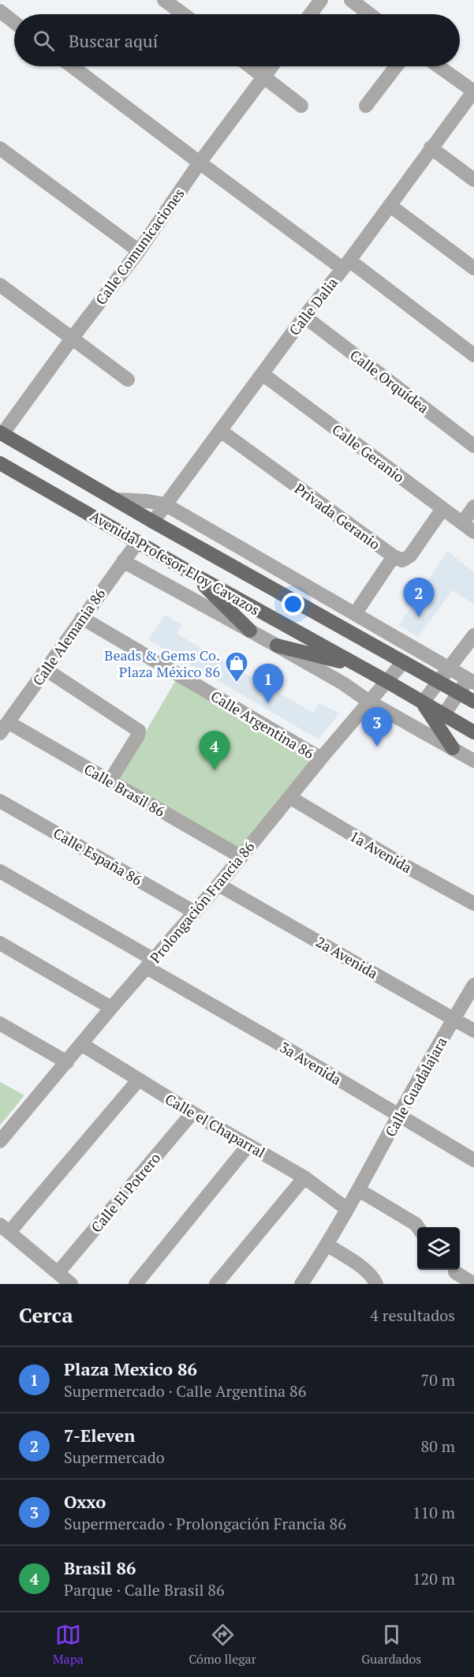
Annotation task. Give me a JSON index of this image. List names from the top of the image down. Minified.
{"streets":{"main road":["Avenida Profesor Eloy Cavazos"],"street":["Calle Comunicaciones","Calle Dalia","Calle Orquídea","Calle Geranio","Privada Geranio","Calle Alemania 86","Calle Argentina 86","Calle Brasil 86","1a Avenida","Calle España 86","Prolongación Francia 86","2a Avenida","3a Avenida","Calle Guadalajara","Calle el Chaparral","Calle El Potrero"]},"crossings":[["Calle Comunicaciones","Avenida Profesor Eloy Cavazos"],["Calle Dalia","Calle Orquídea"],["Calle Dalia","Calle Geranio"],["Calle Dalia","Privada Geranio"],["Calle Dalia","Avenida Profesor Eloy Cavazos"],["Calle Geranio","Privada Geranio"],["Avenida Profesor Eloy Cavazos","Calle Alemania 86"],["Avenida Profesor Eloy Cavazos","Prolongación Francia 86"],["Calle Alemania 86","Calle Argentina 86"],["Calle Alemania 86","Calle Brasil 86"],["Calle Argentina 86","Prolongación Francia 86"],["Calle Brasil 86","Prolongación Francia 86"],["1a Avenida","Prolongación Francia 86"],["Calle España 86","Prolongación Francia 86"],["Prolongación Francia 86","2a Avenida"],["Prolongación Francia 86","3a Avenida"],["Prolongación Francia 86","Calle el Chaparral"],["2a Avenida","Calle Guadalajara"],["3a Avenida","Calle Guadalajara"],["Calle Guadalajara","Calle el Chaparral"],["Calle el Chaparral","Calle El Potrero"]],"places":{"shop":["Beads & Gems Co. Plaza México 86"]},"page":{"search":"Buscar aquí","pins":["2","1","3","4"],"heading":["Cerca","4 resultados"],"list":[{"mark":"1","name":"Plaza Mexico 86","note":"Supermercado · Calle Argentina 86","value":"70 m"},{"mark":"2","name":"7-Eleven","note":"Supermercado","value":"80 m"},{"mark":"3","name":"Oxxo","note":"Supermercado · Prolongación Francia 86","value":"110 m"},{"mark":"4","name":"Brasil 86","note":"Parque · Calle Brasil 86","value":"120 m"}],"nav":["Mapa","Cómo llegar","Guardados"]}}
